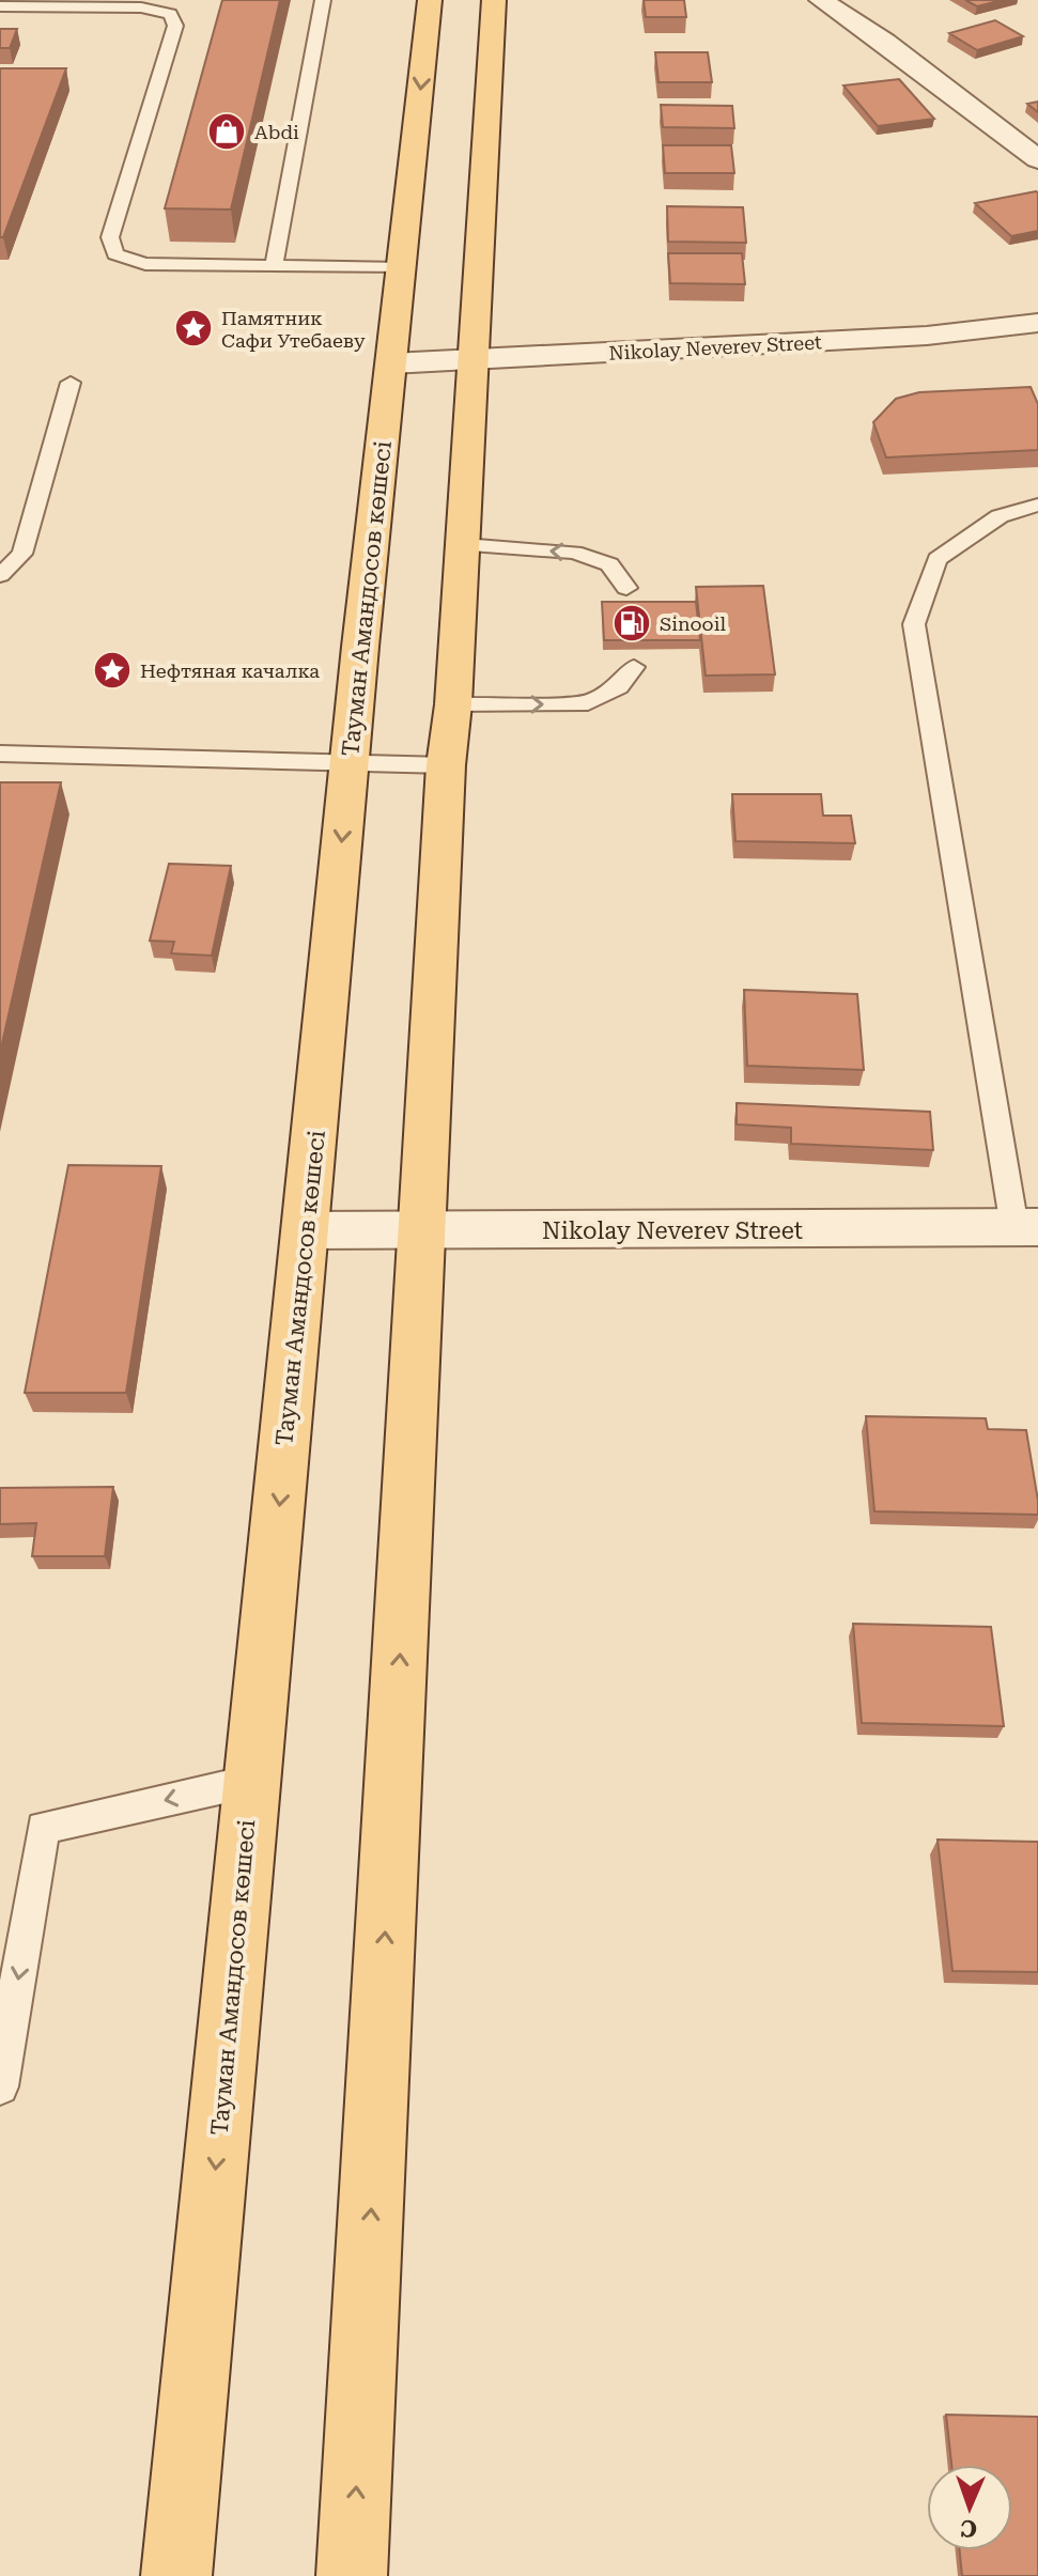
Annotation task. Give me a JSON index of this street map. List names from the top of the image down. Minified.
{"streets":{"main road":["Тауман Амандосов көшесі"],"street":["Nikolay Neverev Street"]},"crossings":[["Nikolay Neverev Street","Тауман Амандосов көшесі"]],"places":{"shop":["Abdi"],"place":["Памятник Сафи Утебаеву","Нефтяная качалка"],"fuel station":["Sinooil"]},"north":"bottom"}
